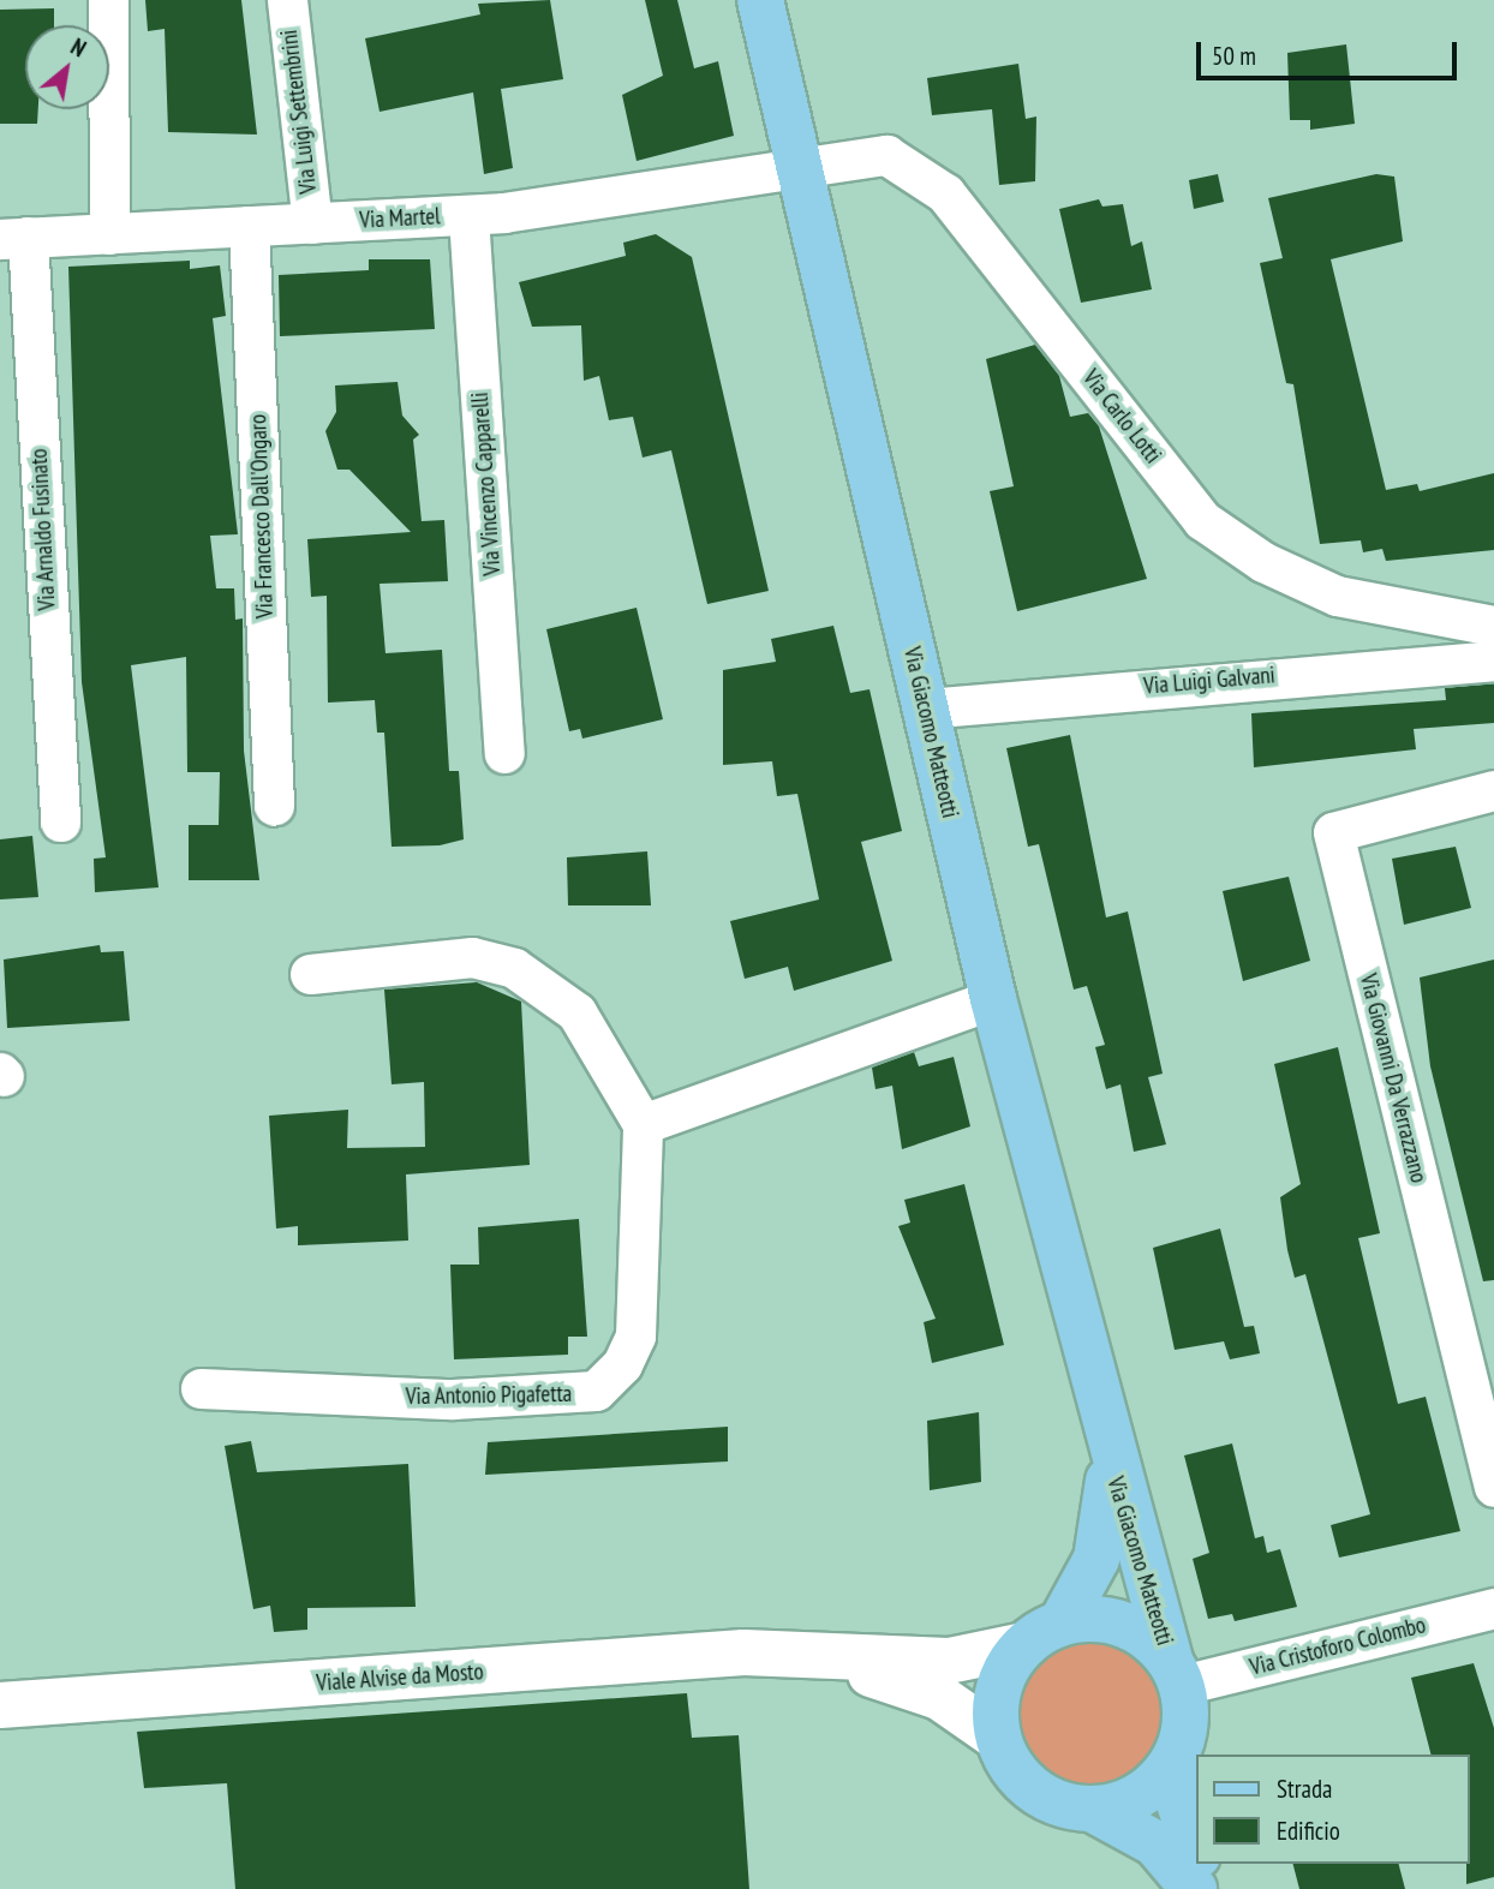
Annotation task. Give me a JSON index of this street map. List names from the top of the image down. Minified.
{"streets":{"main road":["Via Giacomo Matteotti","Viale Alvise da Mosto"],"street":["Via Luigi Settembrini","Via Martel","Via Carlo Lotti","Via Vincenzo Capparelli","Via Francesco Dall'Ongaro","Via Arnaldo Fusinato","Via Luigi Galvani","Via Giovanni Da Verrazzano","Via Antonio Pigafetta","Via Cristoforo Colombo"]},"crossings":[["Via Luigi Settembrini","Via Martel"],["Via Martel","Via Carlo Lotti"],["Via Martel","Via Vincenzo Capparelli"],["Via Martel","Via Francesco Dall'Ongaro"],["Via Martel","Via Arnaldo Fusinato"],["Via Martel","Via Giacomo Matteotti"],["Via Carlo Lotti","Via Giacomo Matteotti"],["Via Luigi Galvani","Via Giacomo Matteotti"],["Via Giacomo Matteotti","Via Cristoforo Colombo"],["Via Giacomo Matteotti","Viale Alvise da Mosto"],["Via Cristoforo Colombo","Viale Alvise da Mosto"]],"legend":["Strada","Edificio"],"scale_bar":"50 m","north":"top right"}
